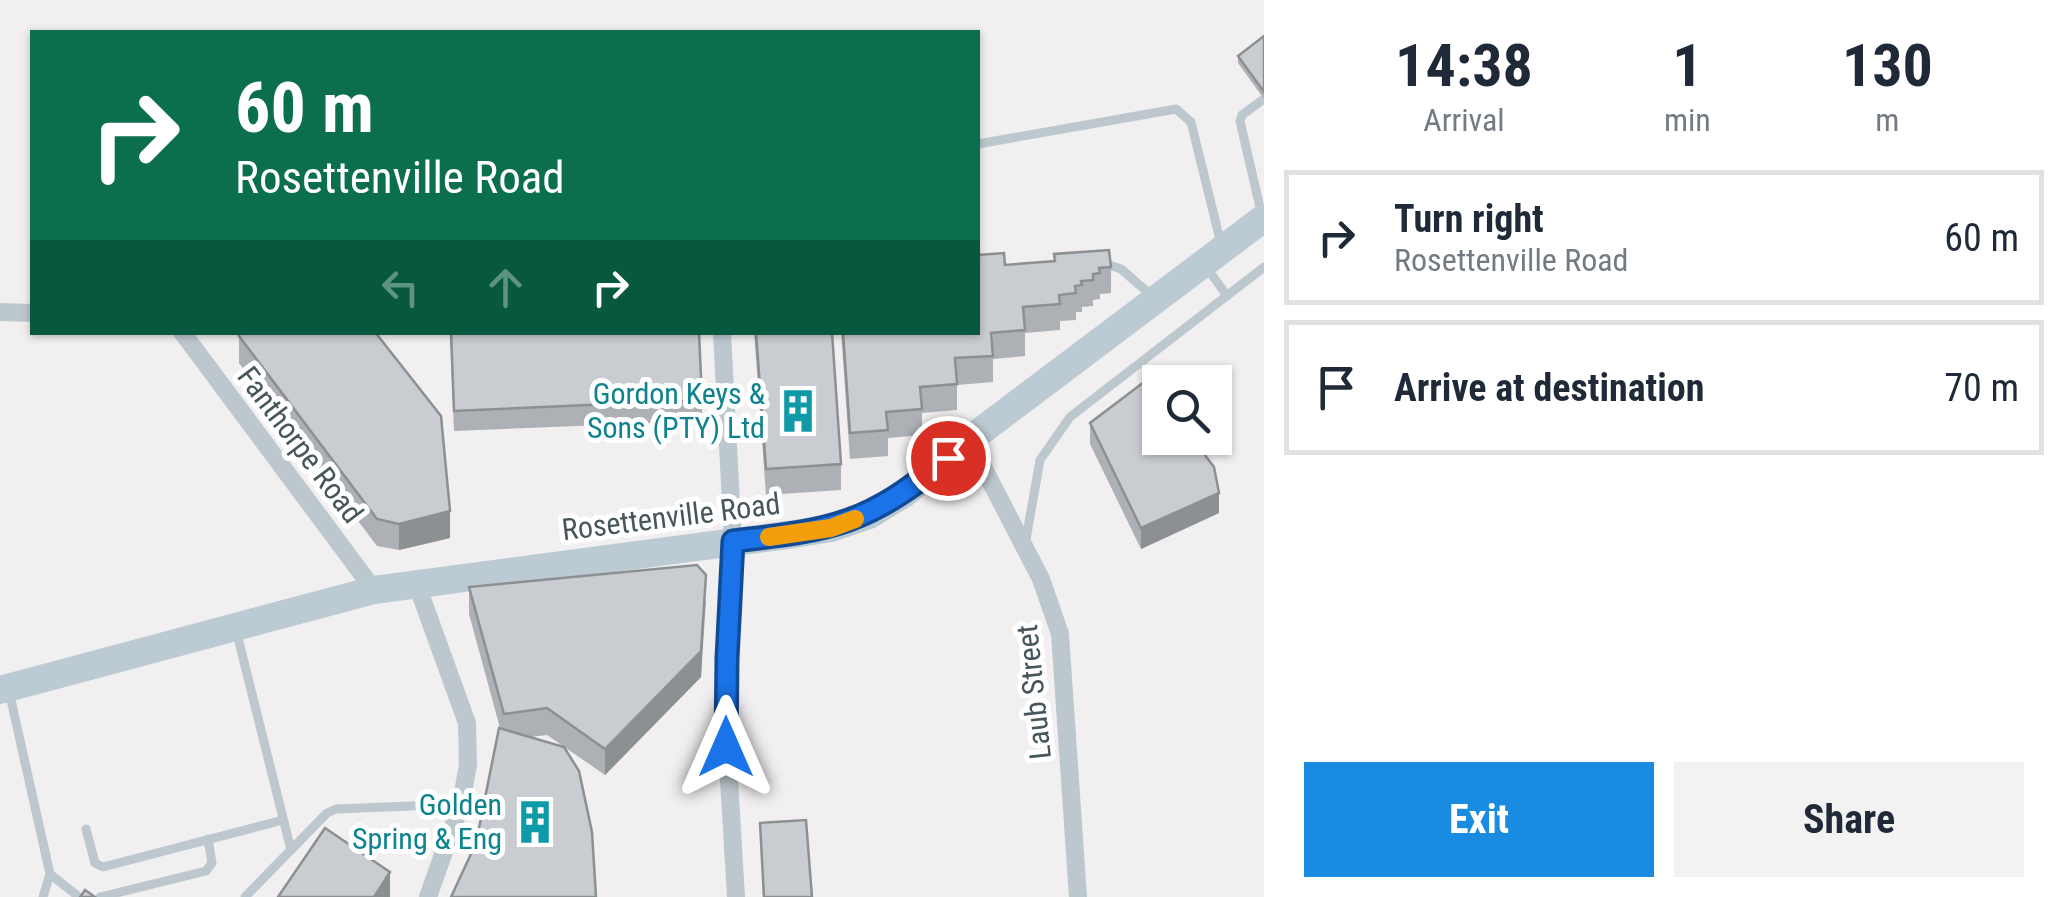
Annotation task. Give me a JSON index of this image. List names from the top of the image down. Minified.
{"streets":{"main road":["Rosettenville Road"],"street":["Fanthorpe Road","Laub Street"]},"crossings":[["Fanthorpe Road","Rosettenville Road"],["Rosettenville Road","Laub Street"]],"places":{"building":["Gordon Keys & Sons (PTY) Ltd","Golden Spring & Eng"]},"page":{"eta":["14:38","Arrival","1","min","130","m"],"turn":["60 m","Rosettenville Road"],"list":[{"name":"Turn right","note":"Rosettenville Road","value":"60 m"},{"name":"Arrive at destination","value":"70 m"}],"buttons":["Exit","Share"]}}
